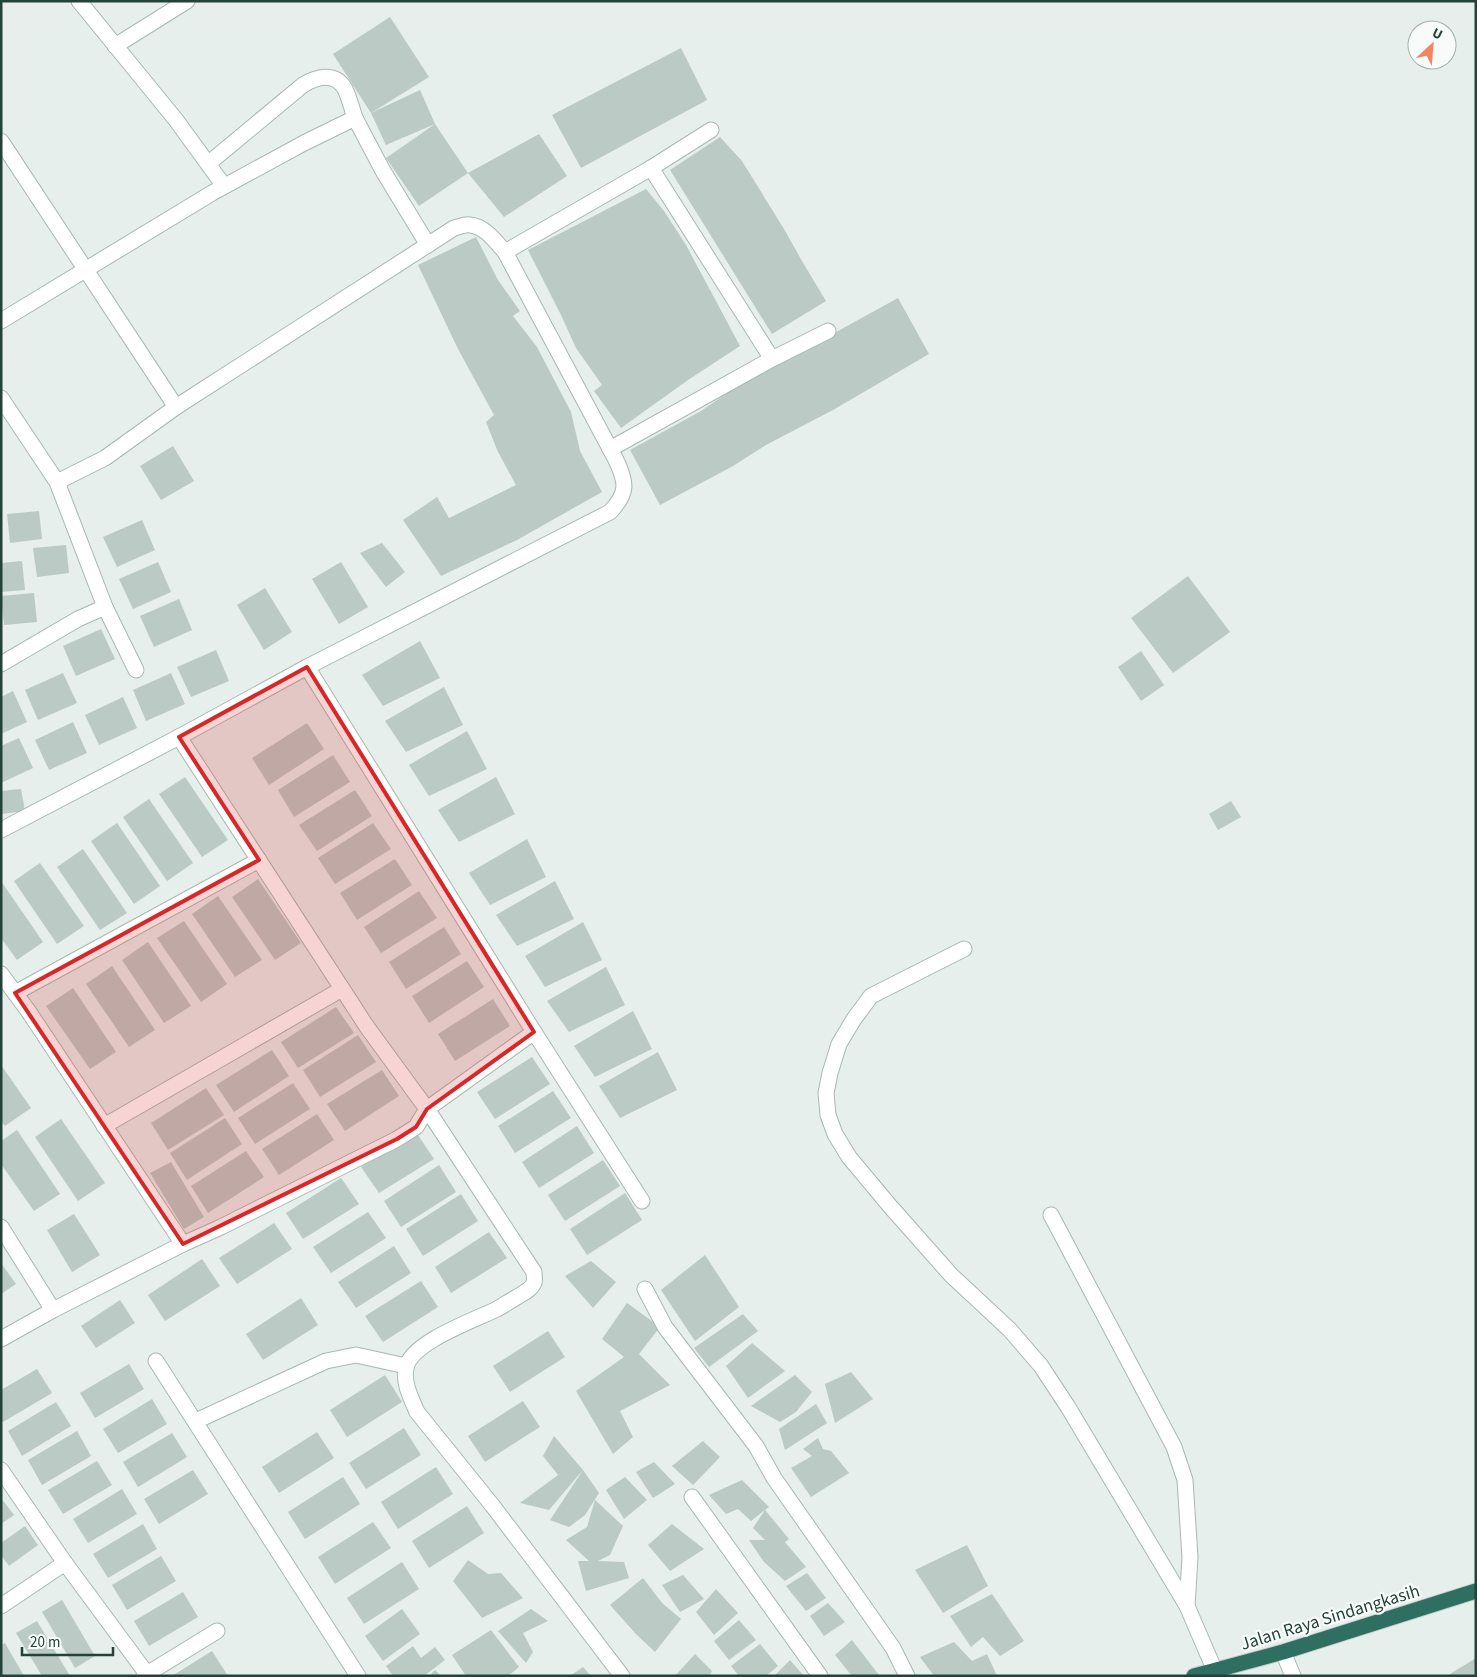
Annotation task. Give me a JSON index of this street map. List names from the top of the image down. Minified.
{"streets":{"highway":["Jalan Raya Sindangkasih"]},"scale_bar":"20 m","north":"top right"}
